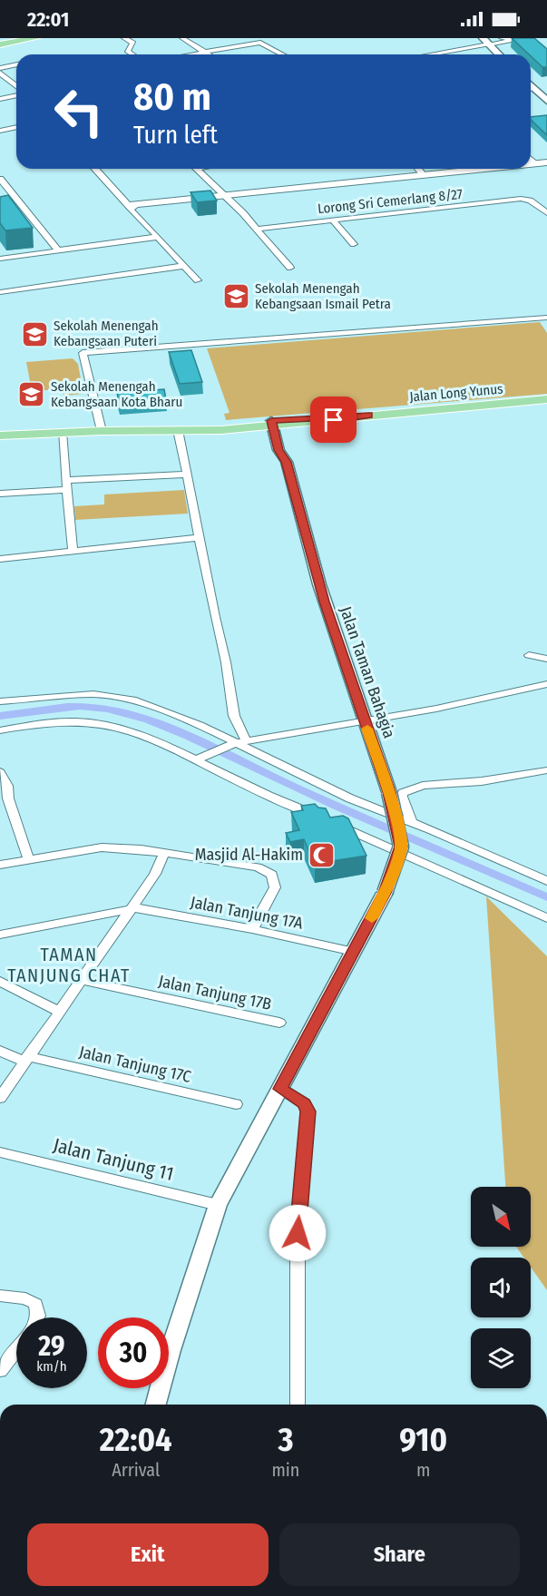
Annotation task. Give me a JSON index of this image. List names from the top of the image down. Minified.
{"streets":{"main road":["Jalan Long Yunus","Jalan Taman Bahagia"],"street":["Lorong Sri Cemerlang 8/27","Jalan Tanjung 17A","Jalan Tanjung 17B","Jalan Tanjung 17C","Jalan Tanjung 11"]},"crossings":[["Jalan Long Yunus","Jalan Taman Bahagia"],["Jalan Taman Bahagia","Jalan Tanjung 17A"],["Jalan Taman Bahagia","Jalan Tanjung 11"]],"districts":["TAMAN TANJUNG CHAT"],"places":{"school or university":["Sekolah Menengah Kebangsaan Ismail Petra","Sekolah Menengah Kebangsaan Puteri","Sekolah Menengah Kebangsaan Kota Bharu"],"mosque":["Masjid Al-Hakim"]},"north":"bottom right","page":{"status":"22:01","turn":["80 m","Turn left"],"speed":"29 km/h","limit":"30","eta":["22:04","Arrival","3","min","910","m"],"buttons":["Exit","Share"]}}
